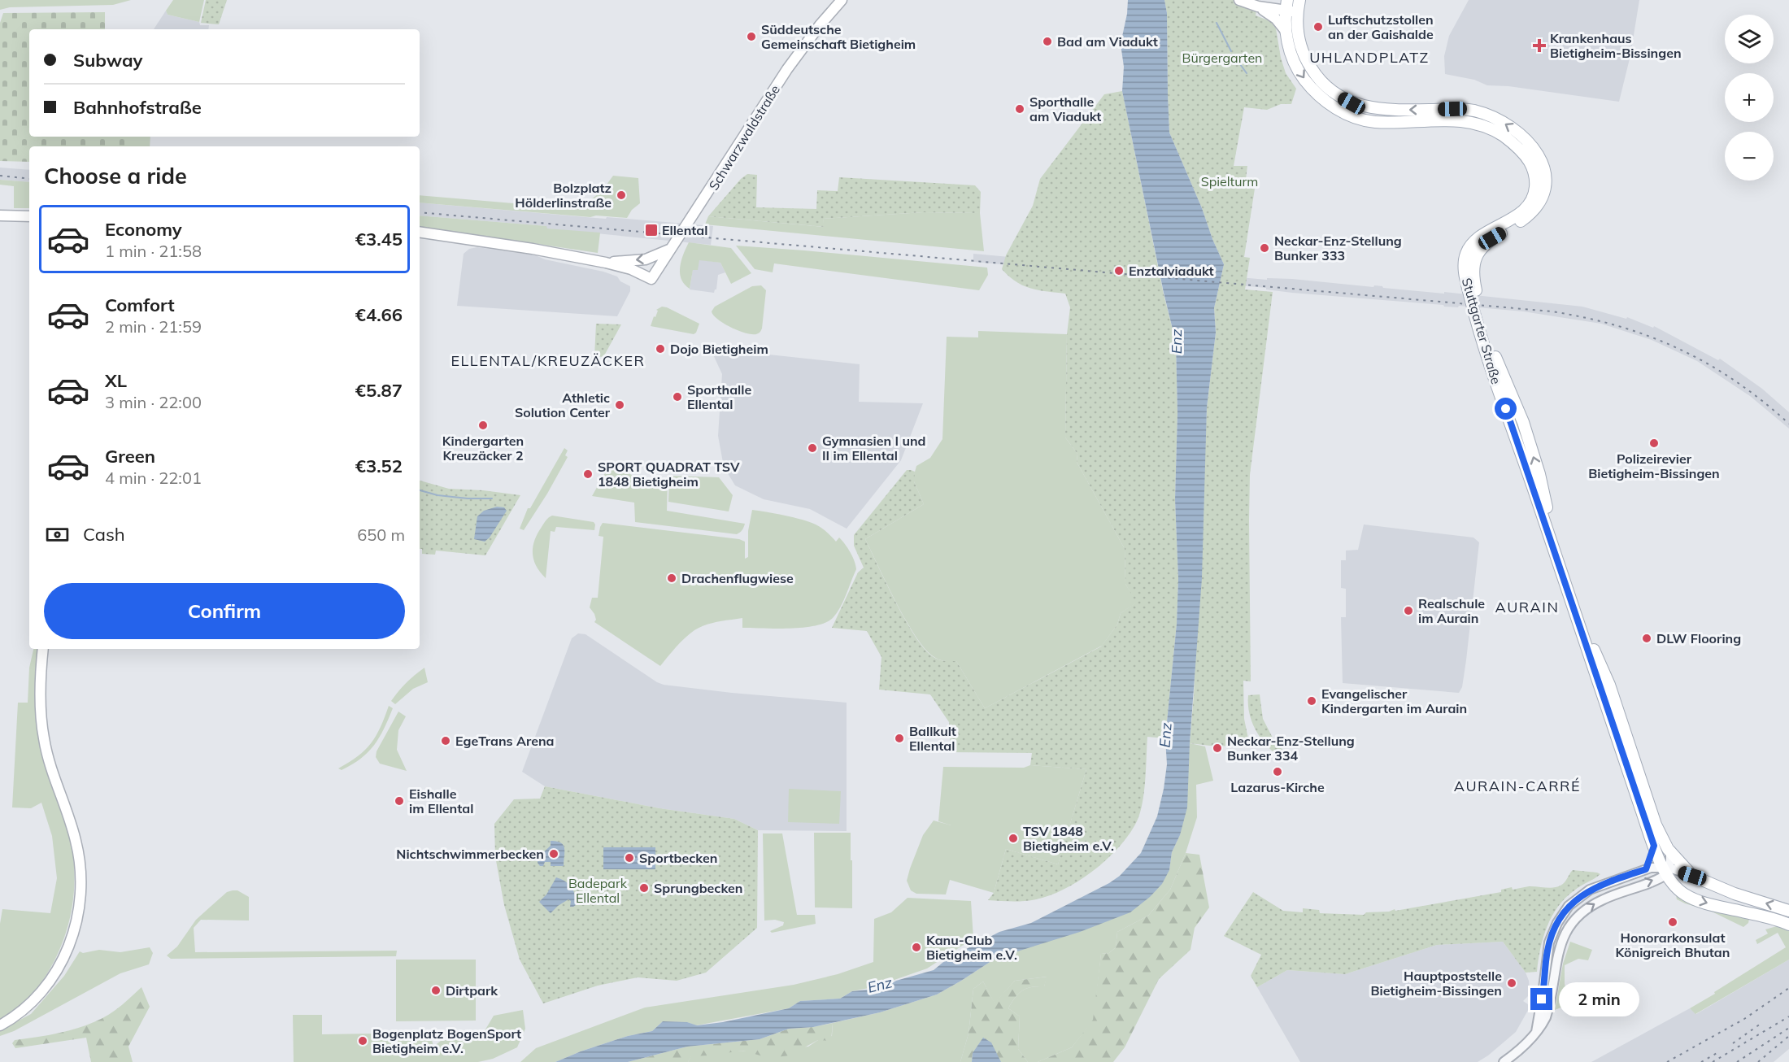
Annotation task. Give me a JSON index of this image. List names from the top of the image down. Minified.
{"streets":{"main road":["Schwarzwaldstraße","Stuttgarter Straße"]},"districts":["UHLANDPLATZ","ELLENTAL/KREUZÄCKER","AURAIN","AURAIN-CARRÉ"],"water":["Enz"],"parks":["Bürgergarten","Spielturm","Badepark Ellental"],"places":{"other":["Luftschutzstollen an der Gaishalde","Süddeutsche Gemeinschaft Bietigheim","Bad am Viadukt","Sporthalle am Viadukt","Bolzplatz Hölderlinstraße","Neckar-Enz-Stellung Bunker 333","Enztalviadukt","Dojo Bietigheim","Sporthalle Ellental","Athletic Solution Center","Kindergarten Kreuzäcker 2","Polizeirevier Bietigheim-Bissingen","Gymnasien I und II im Ellental","SPORT QUADRAT TSV 1848 Bietigheim","Drachenflugwiese","Realschule im Aurain","DLW Flooring","Evangelischer Kindergarten im Aurain","Ballkult Ellental","EgeTrans Arena","Neckar-Enz-Stellung Bunker 334","Lazarus-Kirche","Eishalle im Ellental","TSV 1848 Bietigheim e.V.","Nichtschwimmerbecken","Sportbecken","Sprungbecken","Honorarkonsulat Königreich Bhutan","Kanu-Club Bietigheim e.V.","Hauptpoststelle Bietigheim-Bissingen","Dirtpark","Bogenplatz BogenSport Bietigheim e.V."],"health":["Krankenhaus Bietigheim-Bissingen"],"transit":["Ellental"]},"page":{"map_buttons":["+","−"],"banner":["Subway","Bahnhofstraße"],"heading":"Choose a ride","list":[{"name":"Economy","note":"1 min · 21:58","value":"€3.45"},{"name":"Comfort","note":"2 min · 21:59","value":"€4.66"},{"name":"XL","note":"3 min · 22:00","value":"€5.87"},{"name":"Green","note":"4 min · 22:01","value":"€3.52"}],"pay":["Cash","650 m"],"buttons":"Confirm","bubble":"2 min"}}
